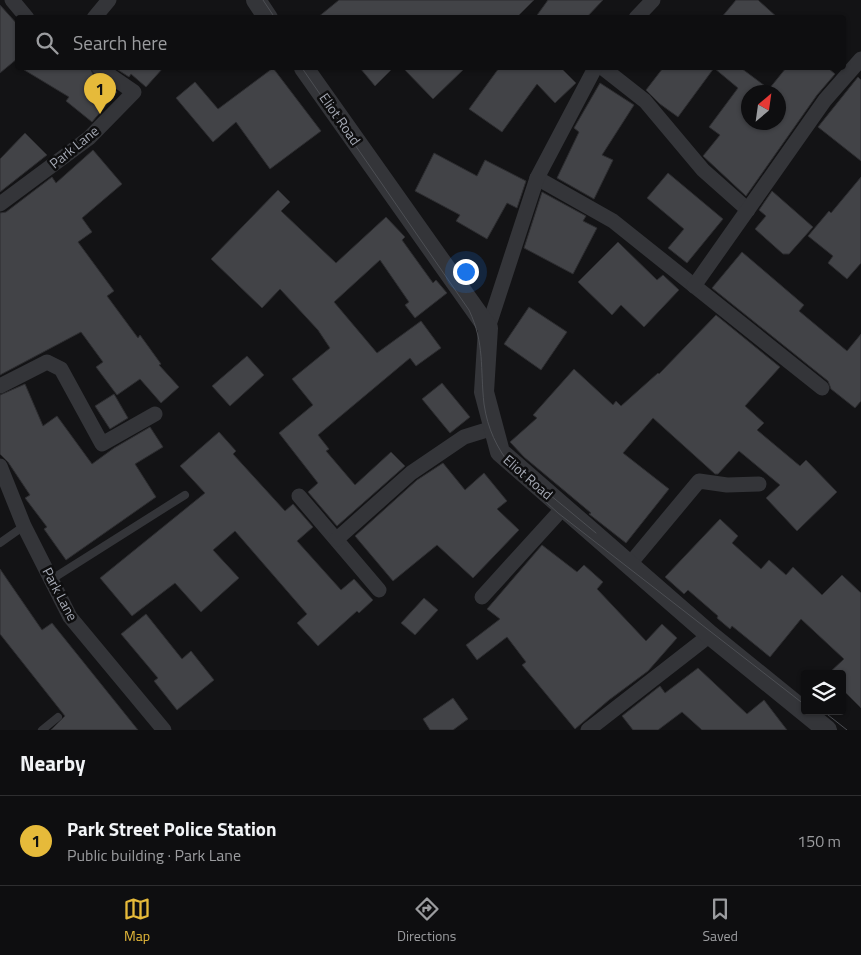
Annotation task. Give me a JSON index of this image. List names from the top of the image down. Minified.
{"streets":{"street":["Eliot Road","Park Lane"]},"north":"top right","page":{"search":"Search here","pins":"1","heading":"Nearby","list":[{"mark":"1","name":"Park Street Police Station","note":"Public building · Park Lane","value":"150 m"}],"nav":["Map","Directions","Saved"]}}
